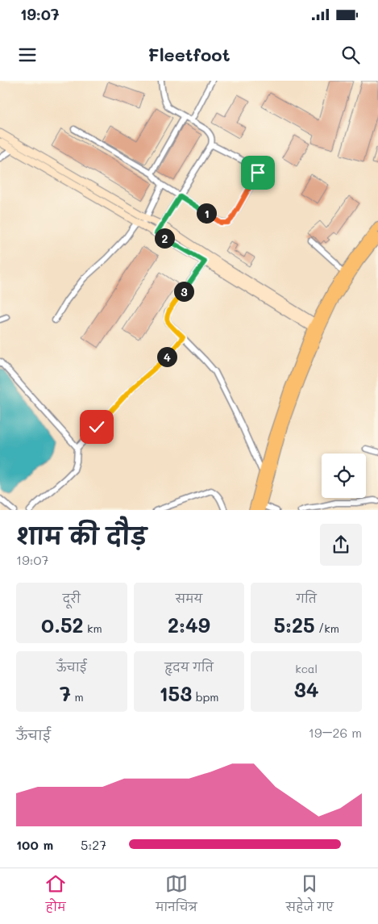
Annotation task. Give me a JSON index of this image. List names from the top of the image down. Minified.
{"page":{"status":"19:07","header":"Fleetfoot","pins":["1","2","3","4"],"heading":["शाम की दौड़","19:07"],"stats":[["दूरी","0.52 km"],["समय","2:49"],["गति","5:25 /km"],["ऊँचाई","7 m"],["हृदय गति","153 bpm"],["kcal","34"]],"chart":["ऊँचाई","19–26 m"],"list":[{"name":"100 m","note":"5:27"}],"tabs":["होम","मानचित्र","सहेजे गए"]}}
